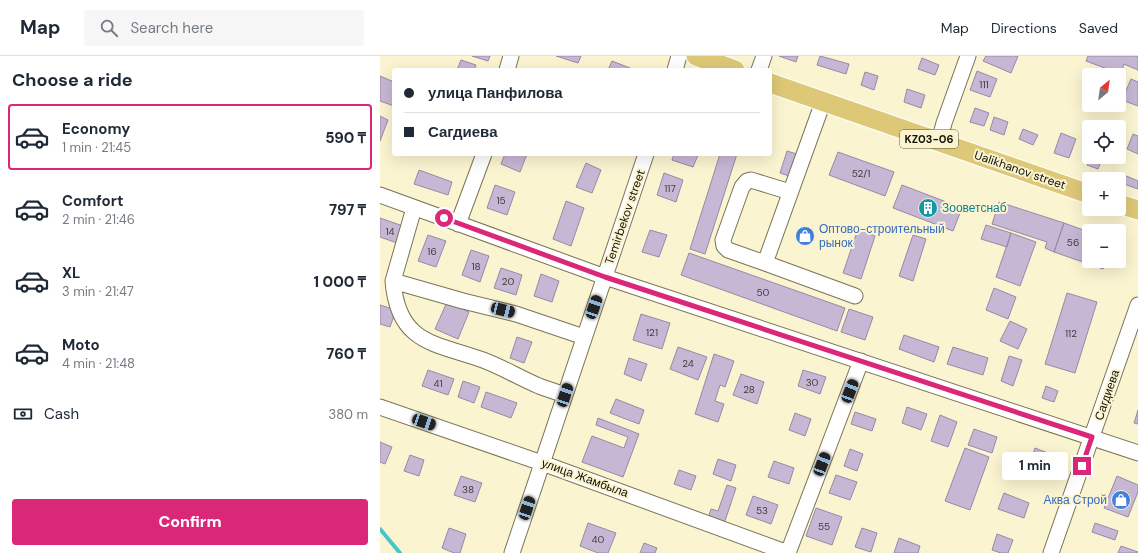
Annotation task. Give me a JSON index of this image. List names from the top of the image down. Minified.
{"streets":{"main road":["KZ03-06","Ualikhanov street"],"street":["Temirbekov street","Сагдиева","улица Жамбыла"]},"crossings":[["Temirbekov street","улица Жамбыла"]],"places":{"building":["Зооветснаб"],"shop":["Оптово-строительный рынок","Аква Строй"]},"house_numbers":["111","52/1","117","15","14","56","16","18","20","50","121","112","24","30","41","28","38","53","55","40"],"north":"top right","page":{"header":"Map","search":"Search here","nav":["Map","Directions","Saved"],"heading":"Choose a ride","map_buttons":["+","−"],"banner":["улица Панфилова","Сагдиева"],"list":[{"name":"Economy","note":"1 min · 21:45","value":"590 ₸"},{"name":"Comfort","note":"2 min · 21:46","value":"797 ₸"},{"name":"XL","note":"3 min · 21:47","value":"1 000 ₸"},{"name":"Moto","note":"4 min · 21:48","value":"760 ₸"}],"pay":["Cash","380 m"],"bubble":"1 min","buttons":"Confirm"}}
